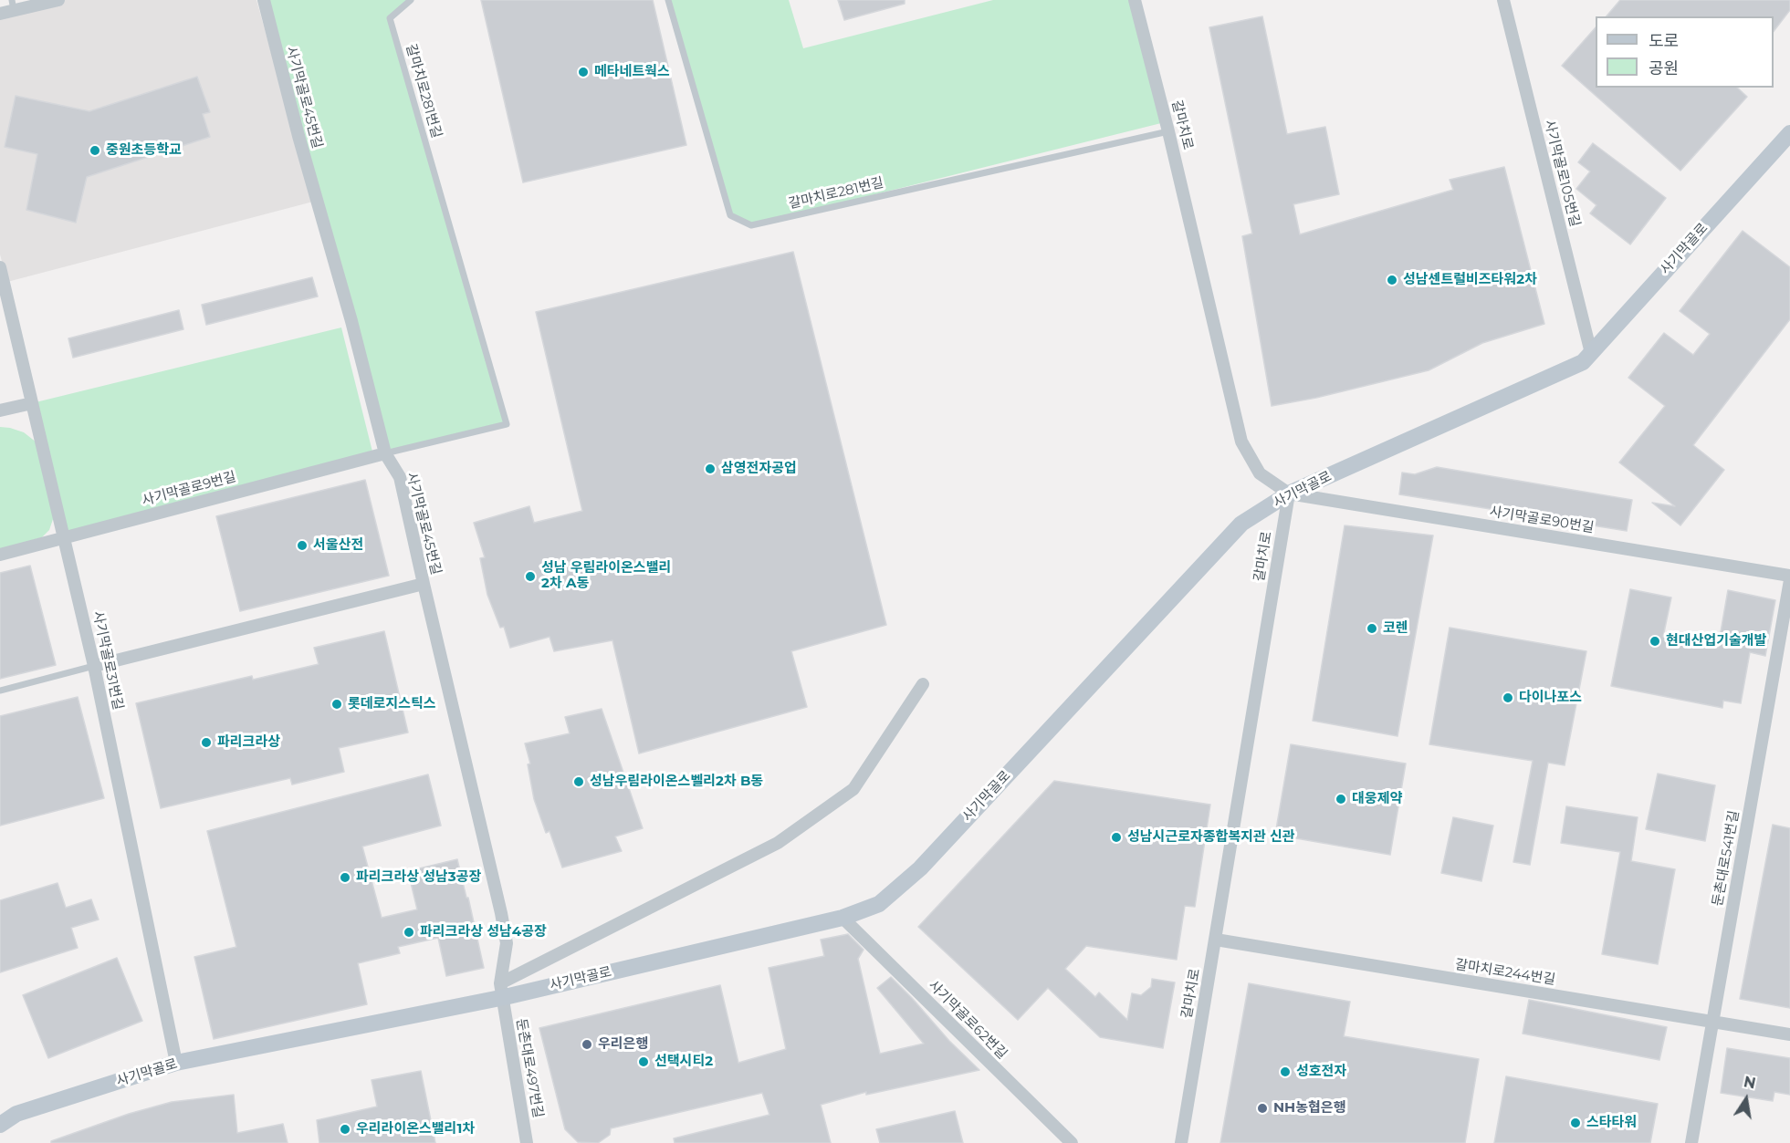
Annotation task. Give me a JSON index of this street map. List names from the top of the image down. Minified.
{"streets":{"street":["사기막골로45번길","갈마치로","사기막골로105번길","사기막골로","사기막골로9번길","사기막골로90번길","사기막골로31번길","둔촌대로541번길","갈마치로244번길","사기막골로62번길","둔촌대로497번길"],"lane":["갈마치로281번길"]},"crossings":[["갈마치로281번길","사기막골로45번길"],["갈마치로281번길","갈마치로"],["갈마치로281번길","사기막골로9번길"],["사기막골로45번길","사기막골로"],["사기막골로45번길","사기막골로9번길"],["사기막골로45번길","둔촌대로497번길"],["갈마치로","사기막골로"],["갈마치로","사기막골로90번길"],["갈마치로","갈마치로244번길"],["사기막골로105번길","사기막골로"],["사기막골로","사기막골로90번길"],["사기막골로","사기막골로31번길"],["사기막골로","사기막골로62번길"],["사기막골로","둔촌대로497번길"],["사기막골로9번길","사기막골로31번길"],["둔촌대로541번길","갈마치로244번길"]],"places":["메타네트웍스","중원초등학교","성남센트럴비즈타워2차","삼영전자공업","서울산전","성남 우림라이온스밸리 2차 A동","코렌","현대산업기술개발","다이나포스","롯데로지스틱스","파리크라상","성남우림라이온스벨리2차 B동","대웅제약","성남시근로자종합복지관 신관","파리크라상 성남3공장","파리크라상 성남4공장","우리은행","선택시티2","성호전자","NH농협은행","스타타워","우리라이온스밸리1차"],"legend":["도로","공원"],"north":"top"}
